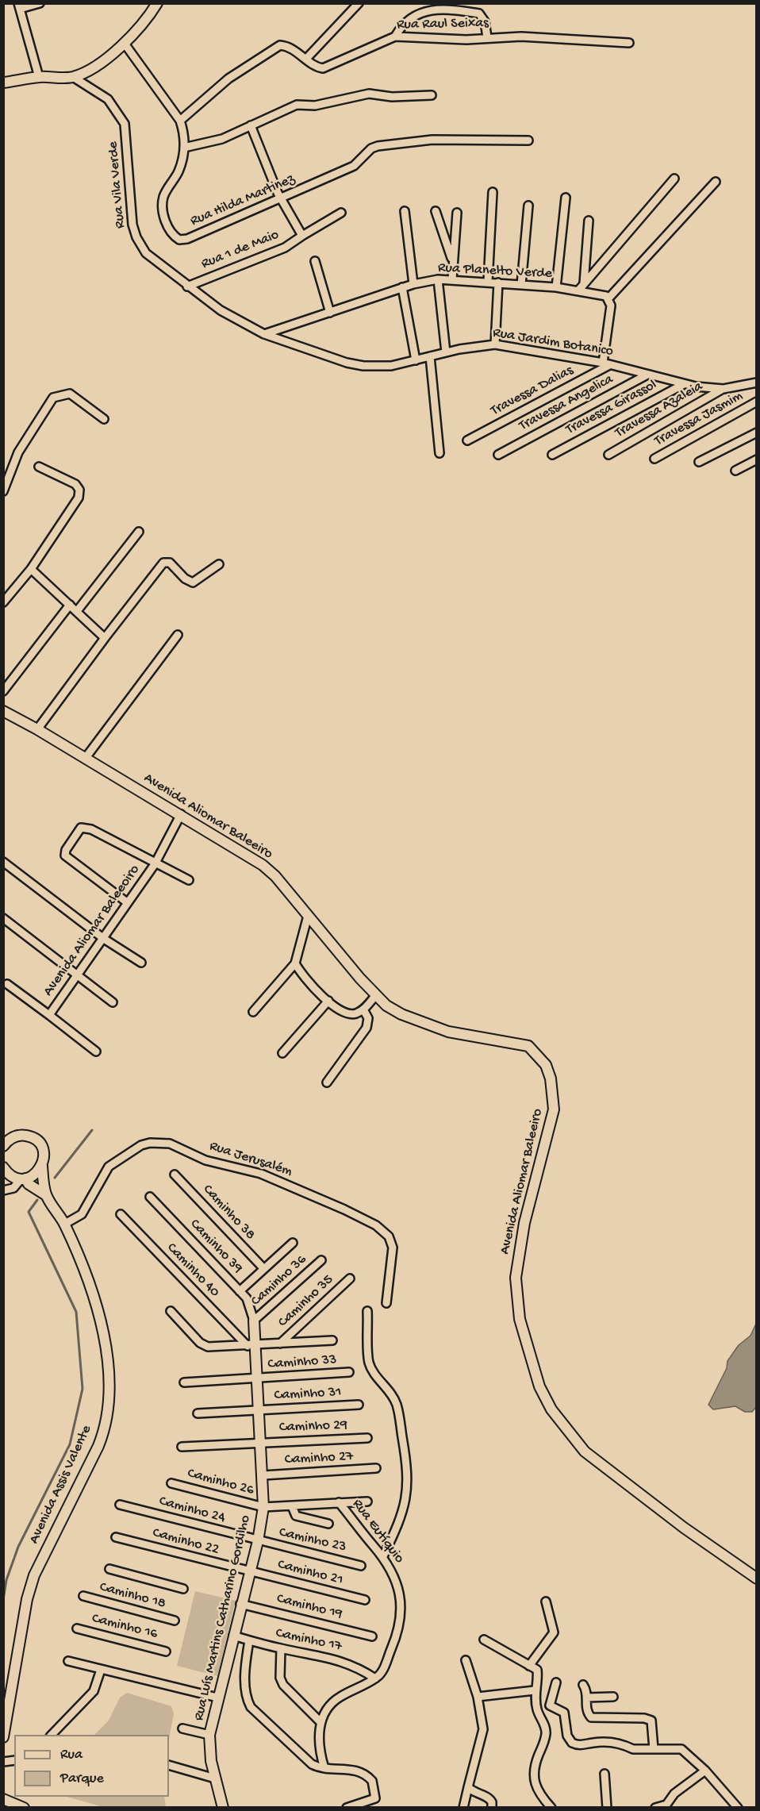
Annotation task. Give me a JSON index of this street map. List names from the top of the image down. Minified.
{"streets":{"main road":["Avenida Aliomar Baleeiro","Avenida Assis Valente","Rua Luís Martins Catharino Gordilho"],"street":["Rua Raul Seixas","Rua Vila Verde","Rua Hilda Martinez","Rua 1 de Maio","Rua Planelto Verde","Rua Jardim Botanico","Travessa Dalias","Travessa Angelica","Travessa Girassol","Travessa Azaleia","Travessa Jasmim","Avenida Aliomar Baleeoiro","Rua Jerusalém","Caminho 38","Caminho 39","Caminho 40","Caminho 36","Caminho 35","Caminho 33","Caminho 31","Caminho 29","Caminho 27","Caminho 26","Caminho 24","Rua Eutíquio","Caminho 23","Caminho 22","Caminho 21","Caminho 18","Caminho 19","Caminho 16","Caminho 17"]},"crossings":[["Rua Raul Seixas","Rua Hilda Martinez"],["Rua Vila Verde","Rua 1 de Maio"],["Rua Vila Verde","Rua Planelto Verde"],["Rua Vila Verde","Rua Jardim Botanico"],["Rua Hilda Martinez","Rua 1 de Maio"],["Rua Planelto Verde","Rua Jardim Botanico"],["Rua Jardim Botanico","Travessa Dalias"],["Rua Jardim Botanico","Travessa Angelica"],["Rua Jardim Botanico","Travessa Girassol"],["Rua Jardim Botanico","Travessa Azaleia"],["Avenida Aliomar Baleeiro","Avenida Aliomar Baleeoiro"],["Rua Jerusalém","Avenida Assis Valente"],["Caminho 39","Caminho 36"],["Caminho 39","Rua Luís Martins Catharino Gordilho"],["Caminho 40","Caminho 35"],["Caminho 40","Rua Luís Martins Catharino Gordilho"],["Caminho 36","Rua Luís Martins Catharino Gordilho"],["Caminho 35","Rua Luís Martins Catharino Gordilho"],["Caminho 33","Rua Luís Martins Catharino Gordilho"],["Caminho 31","Rua Luís Martins Catharino Gordilho"],["Caminho 29","Rua Luís Martins Catharino Gordilho"],["Caminho 27","Rua Luís Martins Catharino Gordilho"],["Caminho 26","Rua Eutíquio"],["Caminho 26","Rua Luís Martins Catharino Gordilho"],["Caminho 24","Caminho 23"],["Caminho 24","Rua Luís Martins Catharino Gordilho"],["Rua Eutíquio","Caminho 17"],["Caminho 23","Rua Luís Martins Catharino Gordilho"],["Caminho 22","Caminho 21"],["Caminho 22","Rua Luís Martins Catharino Gordilho"],["Caminho 21","Rua Luís Martins Catharino Gordilho"],["Caminho 19","Rua Luís Martins Catharino Gordilho"],["Rua Luís Martins Catharino Gordilho","Caminho 17"]],"legend":["Rua","Parque"]}
